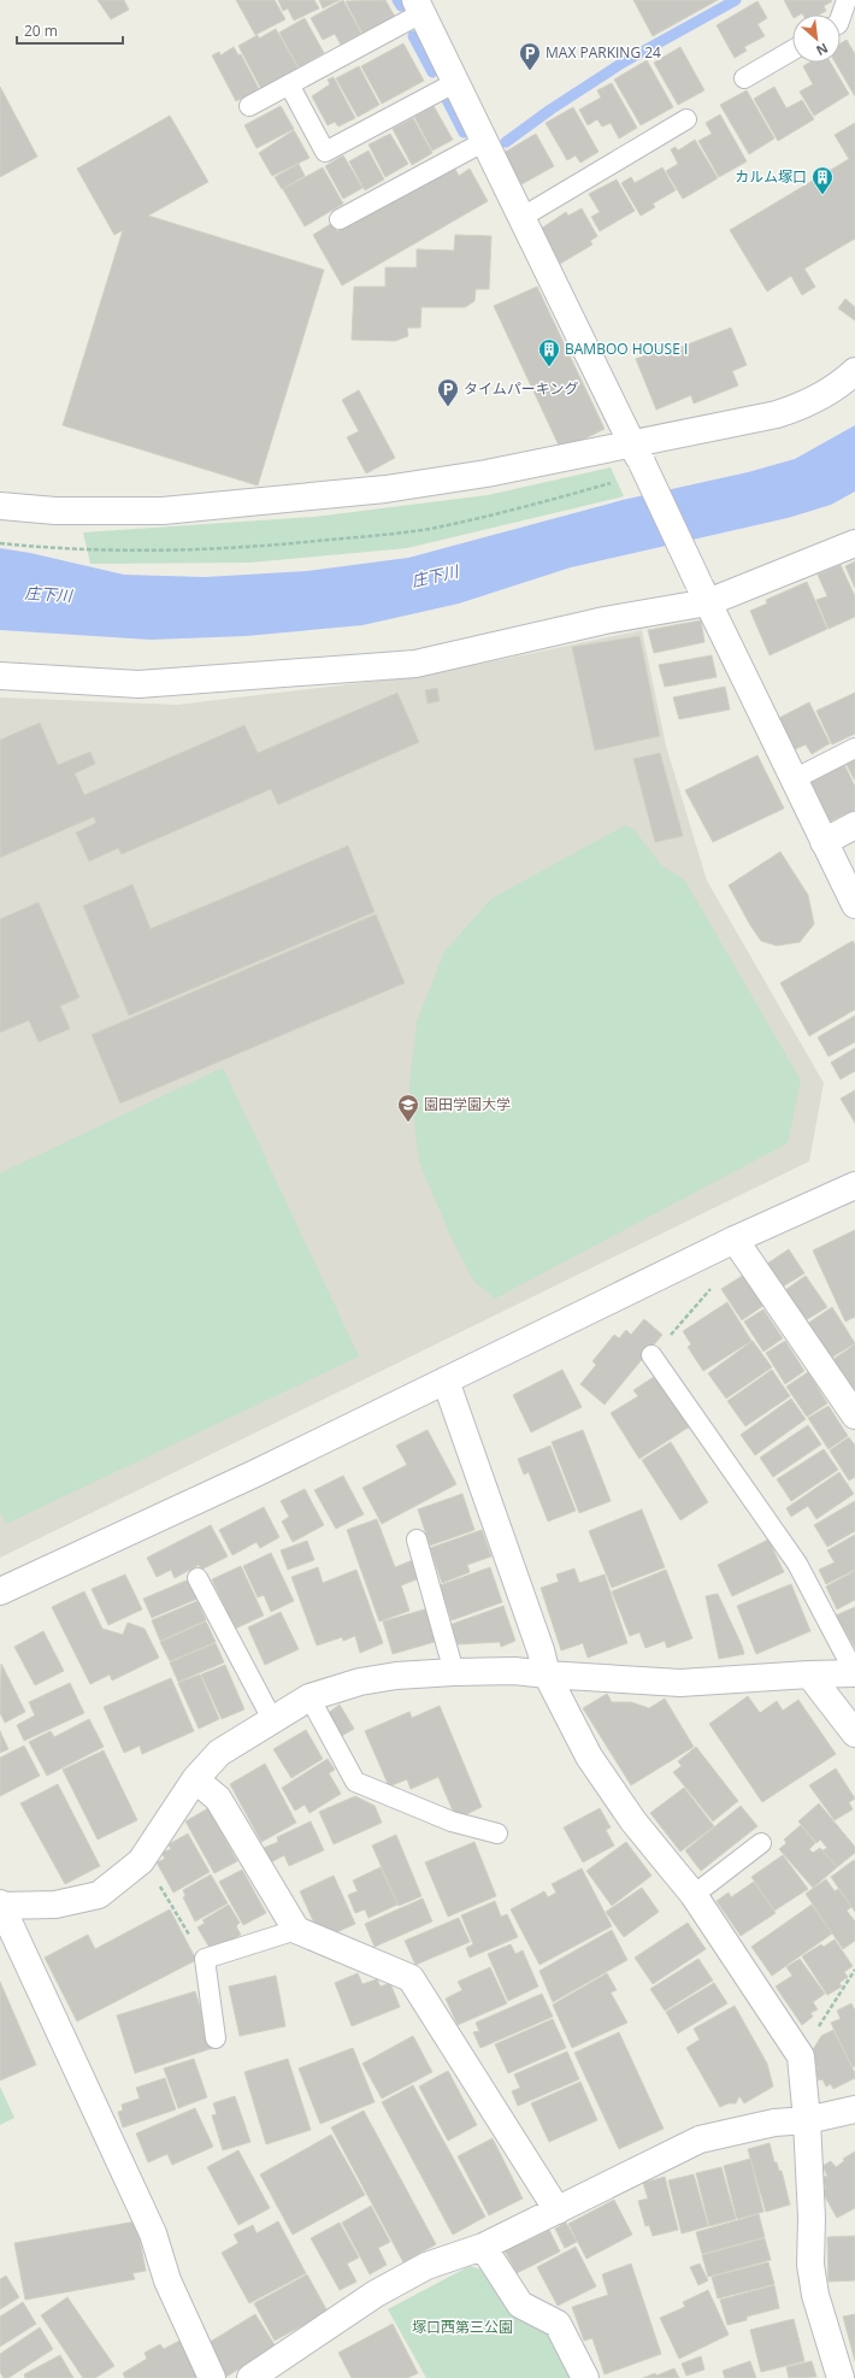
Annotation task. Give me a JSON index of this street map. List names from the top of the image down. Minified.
{"water":["庄下川"],"parks":["塚口西第三公園"],"places":{"parking":["MAX PARKING 24","タイムパーキング"],"building":["カルム塚口","BAMBOO HOUSE I"],"school or university":["園田学園大学"]},"scale_bar":"20 m","north":"bottom right"}
